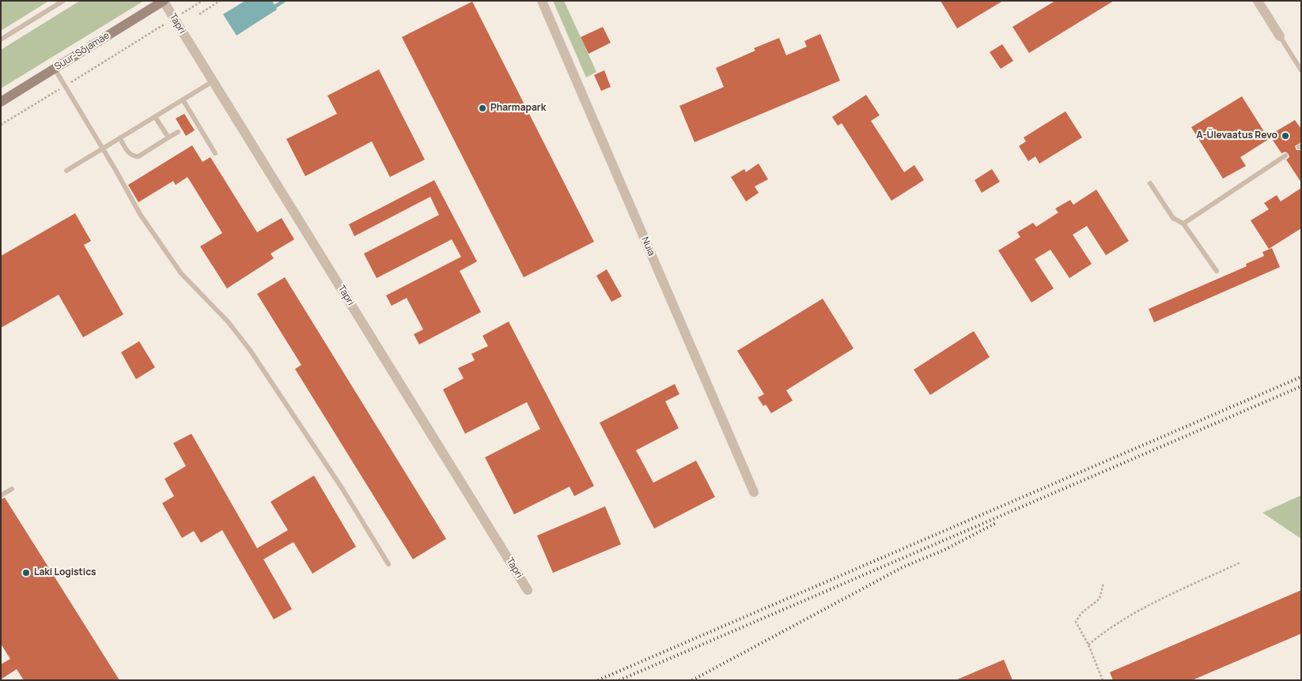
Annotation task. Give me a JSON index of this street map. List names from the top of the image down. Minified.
{"streets":{"main road":["Suur-Sõjamäe"],"street":["Tapri","Nuia"]},"crossings":[["Tapri","Suur-Sõjamäe"]],"places":["Pharmapark","A-Ülevaatus Revo","Laki Logistics"]}
